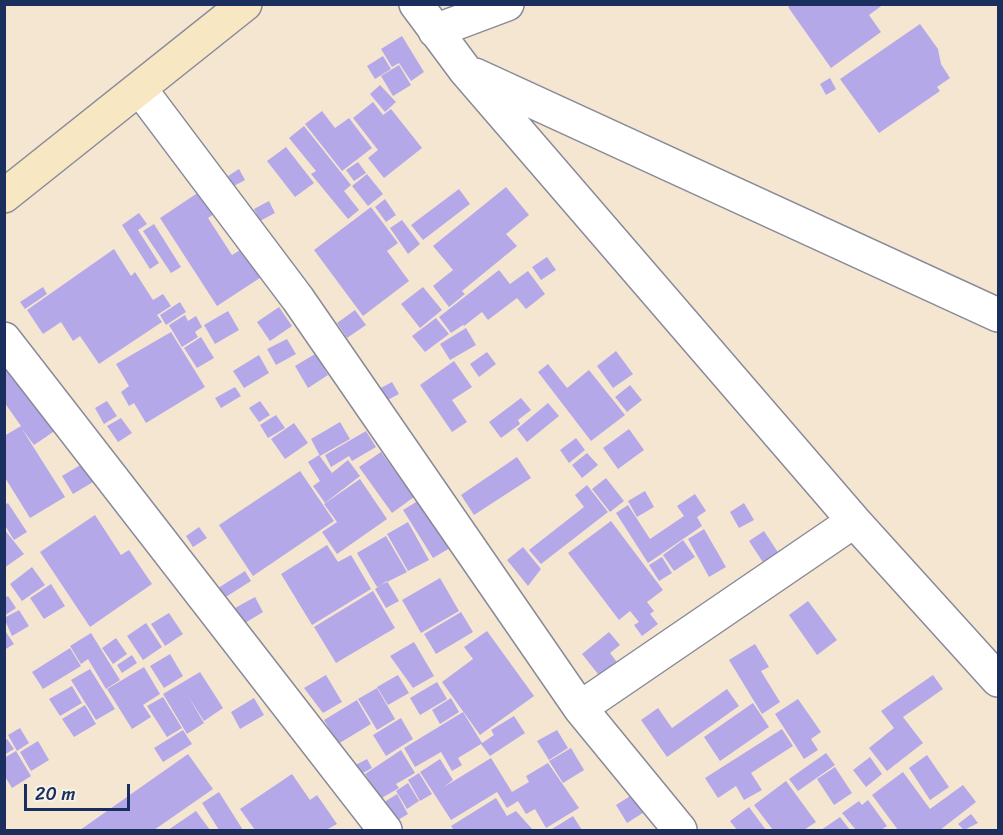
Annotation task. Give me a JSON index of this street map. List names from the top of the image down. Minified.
{"scale_bar":"20 m"}
